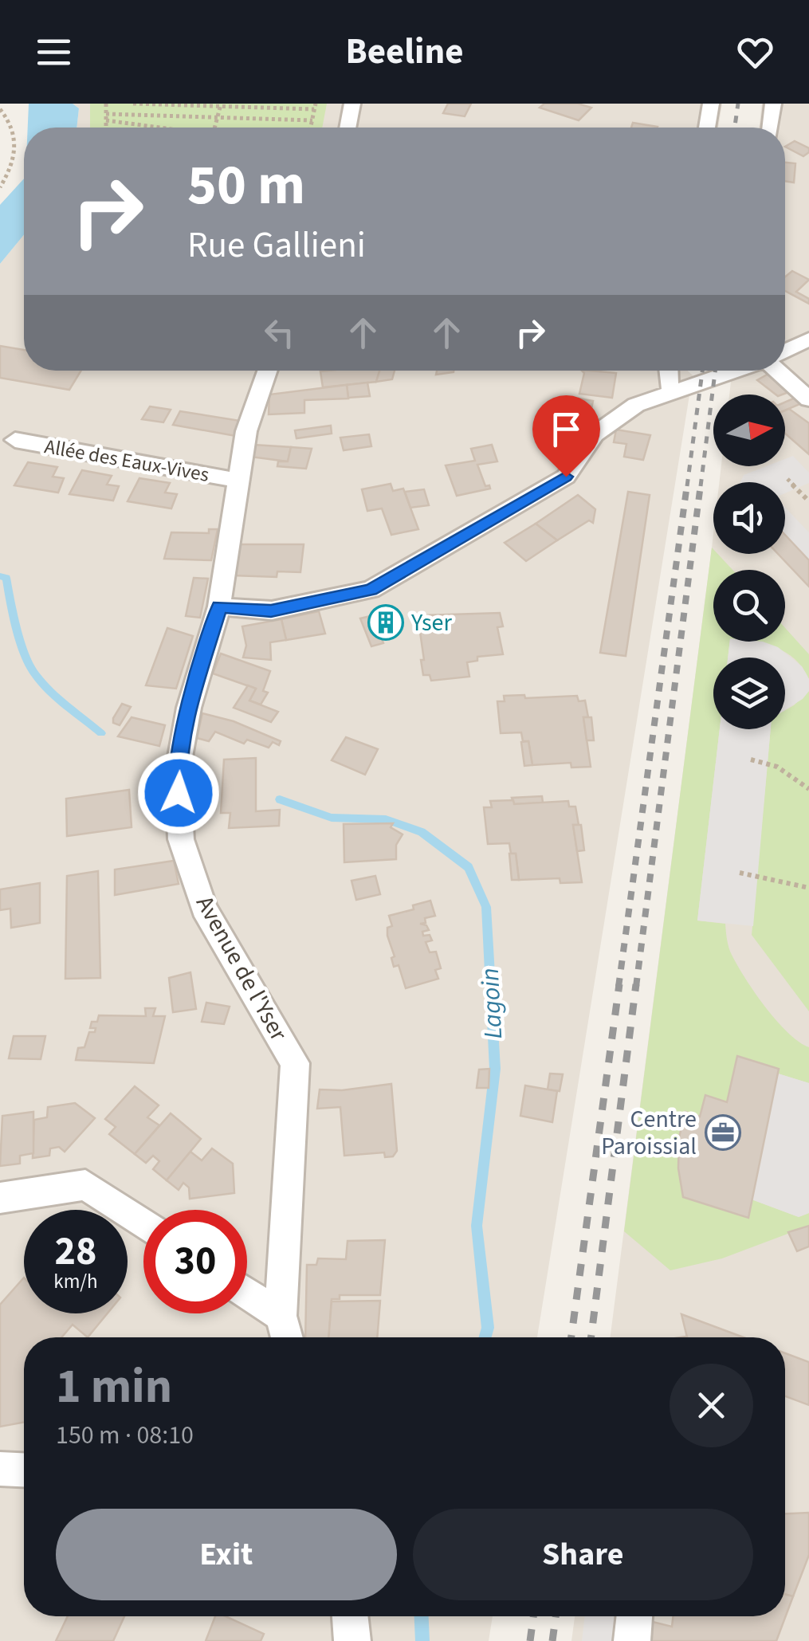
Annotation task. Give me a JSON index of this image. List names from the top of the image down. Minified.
{"streets":{"street":["Allée des Eaux-Vives","Avenue de l'Yser"]},"crossings":[["Allée des Eaux-Vives","Avenue de l'Yser"]],"water":["Lagoin"],"places":{"building":["Yser"],"office":["Centre Paroissial"]},"north":"right","page":{"header":"Beeline","turn":["50 m","Rue Gallieni"],"speed":"28 km/h","limit":"30","heading":["1 min","150 m · 08:10"],"buttons":["Exit","Share"]}}
